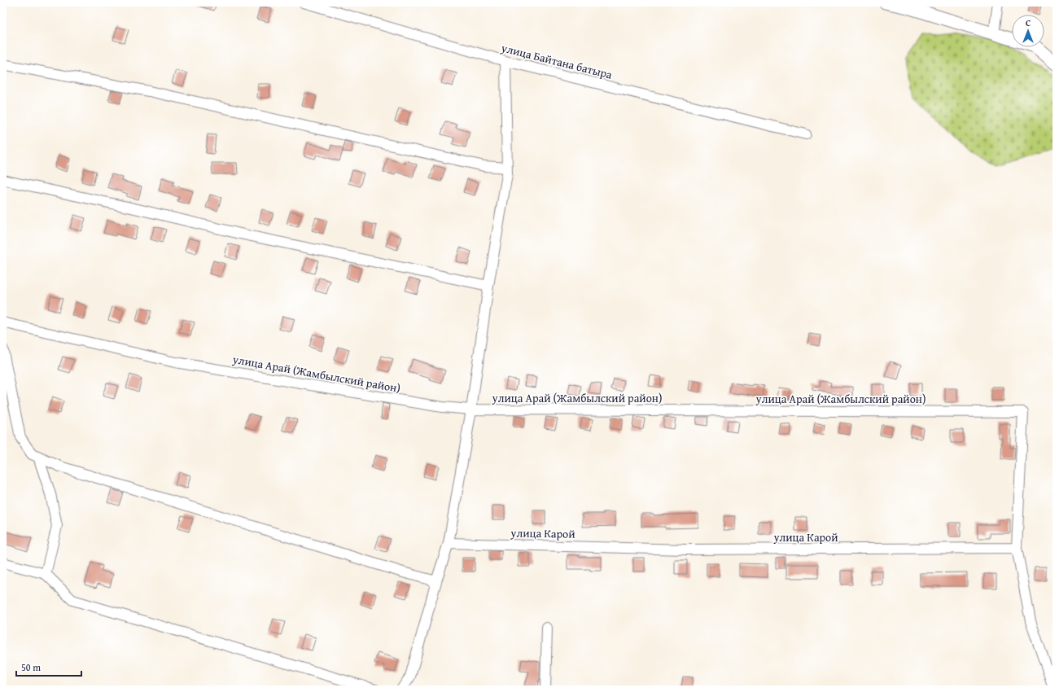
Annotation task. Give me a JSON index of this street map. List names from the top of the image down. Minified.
{"streets":{"street":["улица Байтана батыра","улица Арай (Жамбылский район)","улица Карой"]},"crossings":[["улица Арай (Жамбылский район)","улица Карой"]],"scale_bar":"50 m","north":"top"}
